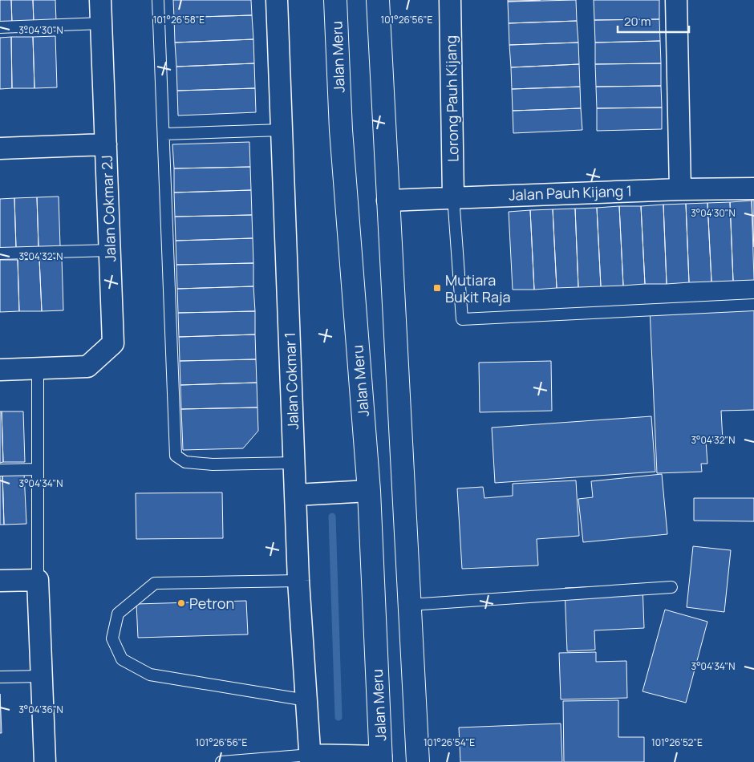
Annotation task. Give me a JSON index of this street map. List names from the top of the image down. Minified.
{"streets":{"highway":["Jalan Meru"],"street":["Lorong Pauh Kijang","Jalan Pauh Kijang 1","Jalan Cokmar 2J","Jalan Cokmar 1"]},"crossings":[["Lorong Pauh Kijang","Jalan Pauh Kijang 1"]],"places":{"transit":["Mutiara Bukit Raja"],"other":["Petron"]},"scale_bar":"20 m","coordinates":["101°26'58\"E","101°26'56\"E","3°04'30\"N","3°04'32\"N","3°04'34\"N","3°04'36\"N","101°26'54\"E","101°26'52\"E"]}
